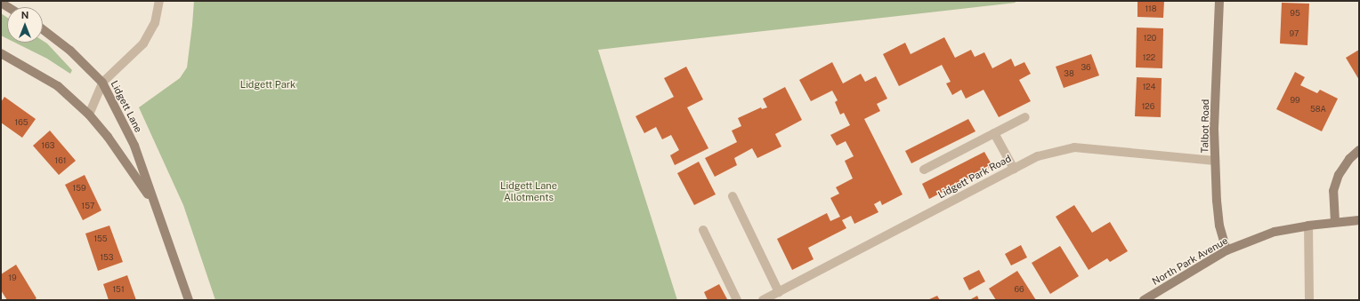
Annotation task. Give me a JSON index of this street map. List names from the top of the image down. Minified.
{"streets":{"street":["Lidgett Lane","Talbot Road","Lidgett Park Road","North Park Avenue"]},"crossings":[["Talbot Road","Lidgett Park Road"],["Talbot Road","North Park Avenue"]],"parks":["Lidgett Park","Lidgett Lane Allotments"],"house_numbers":["118","95","97","120","122","36","38","124","99","126","58A","165","163","161","159","157","155","153","19","151","66"],"north":"top"}
